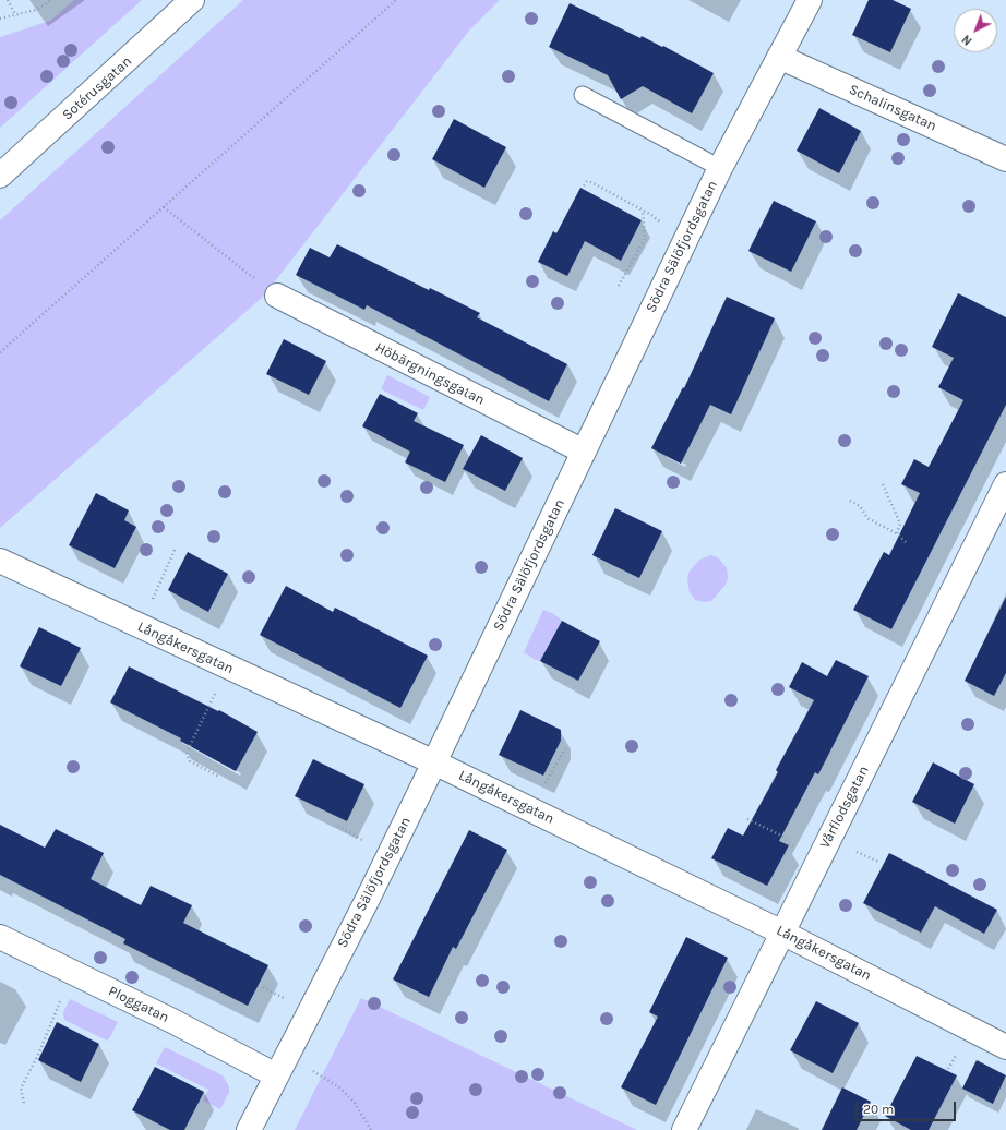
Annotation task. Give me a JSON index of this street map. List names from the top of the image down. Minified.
{"streets":{"street":["Sotérusgatan","Schalinsgatan","Södra Sälöfjordsgatan","Höbärgningsgatan","Långåkersgatan","Vårflodsgatan","Ploggatan"]},"crossings":[["Schalinsgatan","Södra Sälöfjordsgatan"],["Södra Sälöfjordsgatan","Höbärgningsgatan"],["Södra Sälöfjordsgatan","Långåkersgatan"],["Södra Sälöfjordsgatan","Ploggatan"],["Långåkersgatan","Vårflodsgatan"]],"scale_bar":"20 m","north":"bottom left"}
